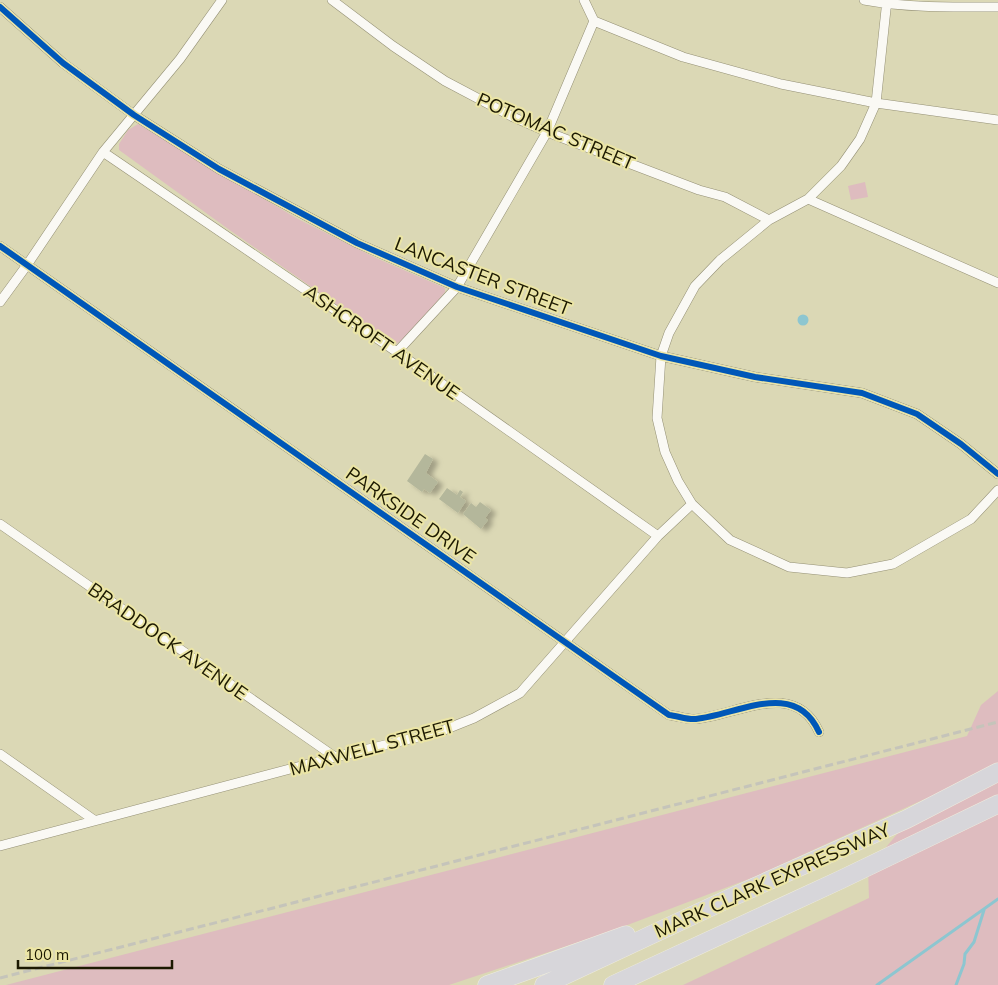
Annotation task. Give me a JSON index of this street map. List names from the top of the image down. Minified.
{"streets":{"highway":["MARK CLARK EXPRESSWAY"],"street":["POTOMAC STREET","LANCASTER STREET","ASHCROFT AVENUE","PARKSIDE DRIVE","BRADDOCK AVENUE","MAXWELL STREET"]},"crossings":[["ASHCROFT AVENUE","MAXWELL STREET"],["PARKSIDE DRIVE","MAXWELL STREET"],["BRADDOCK AVENUE","MAXWELL STREET"]],"scale_bar":"100 m"}
